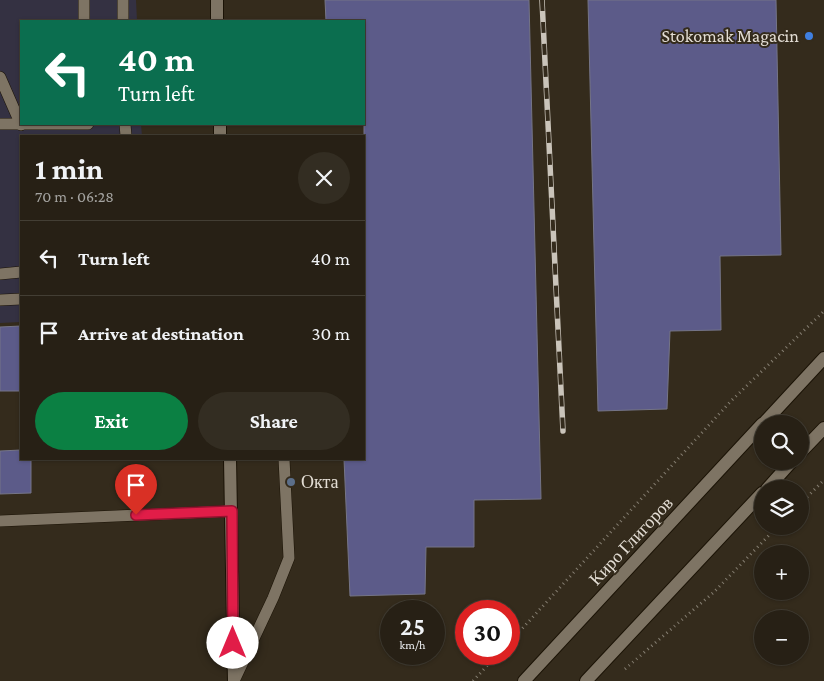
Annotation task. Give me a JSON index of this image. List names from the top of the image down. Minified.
{"streets":{"street":["Киро Глигоров"]},"places":["Stokomak Magacin","Окта"],"page":{"turn":["40 m","Turn left"],"heading":["1 min","70 m · 06:28"],"list":[{"name":"Turn left","value":"40 m"},{"name":"Arrive at destination","value":"30 m"}],"buttons":["Exit","Share"],"map_buttons":["+","−"],"speed":"25 km/h","limit":"30"}}
